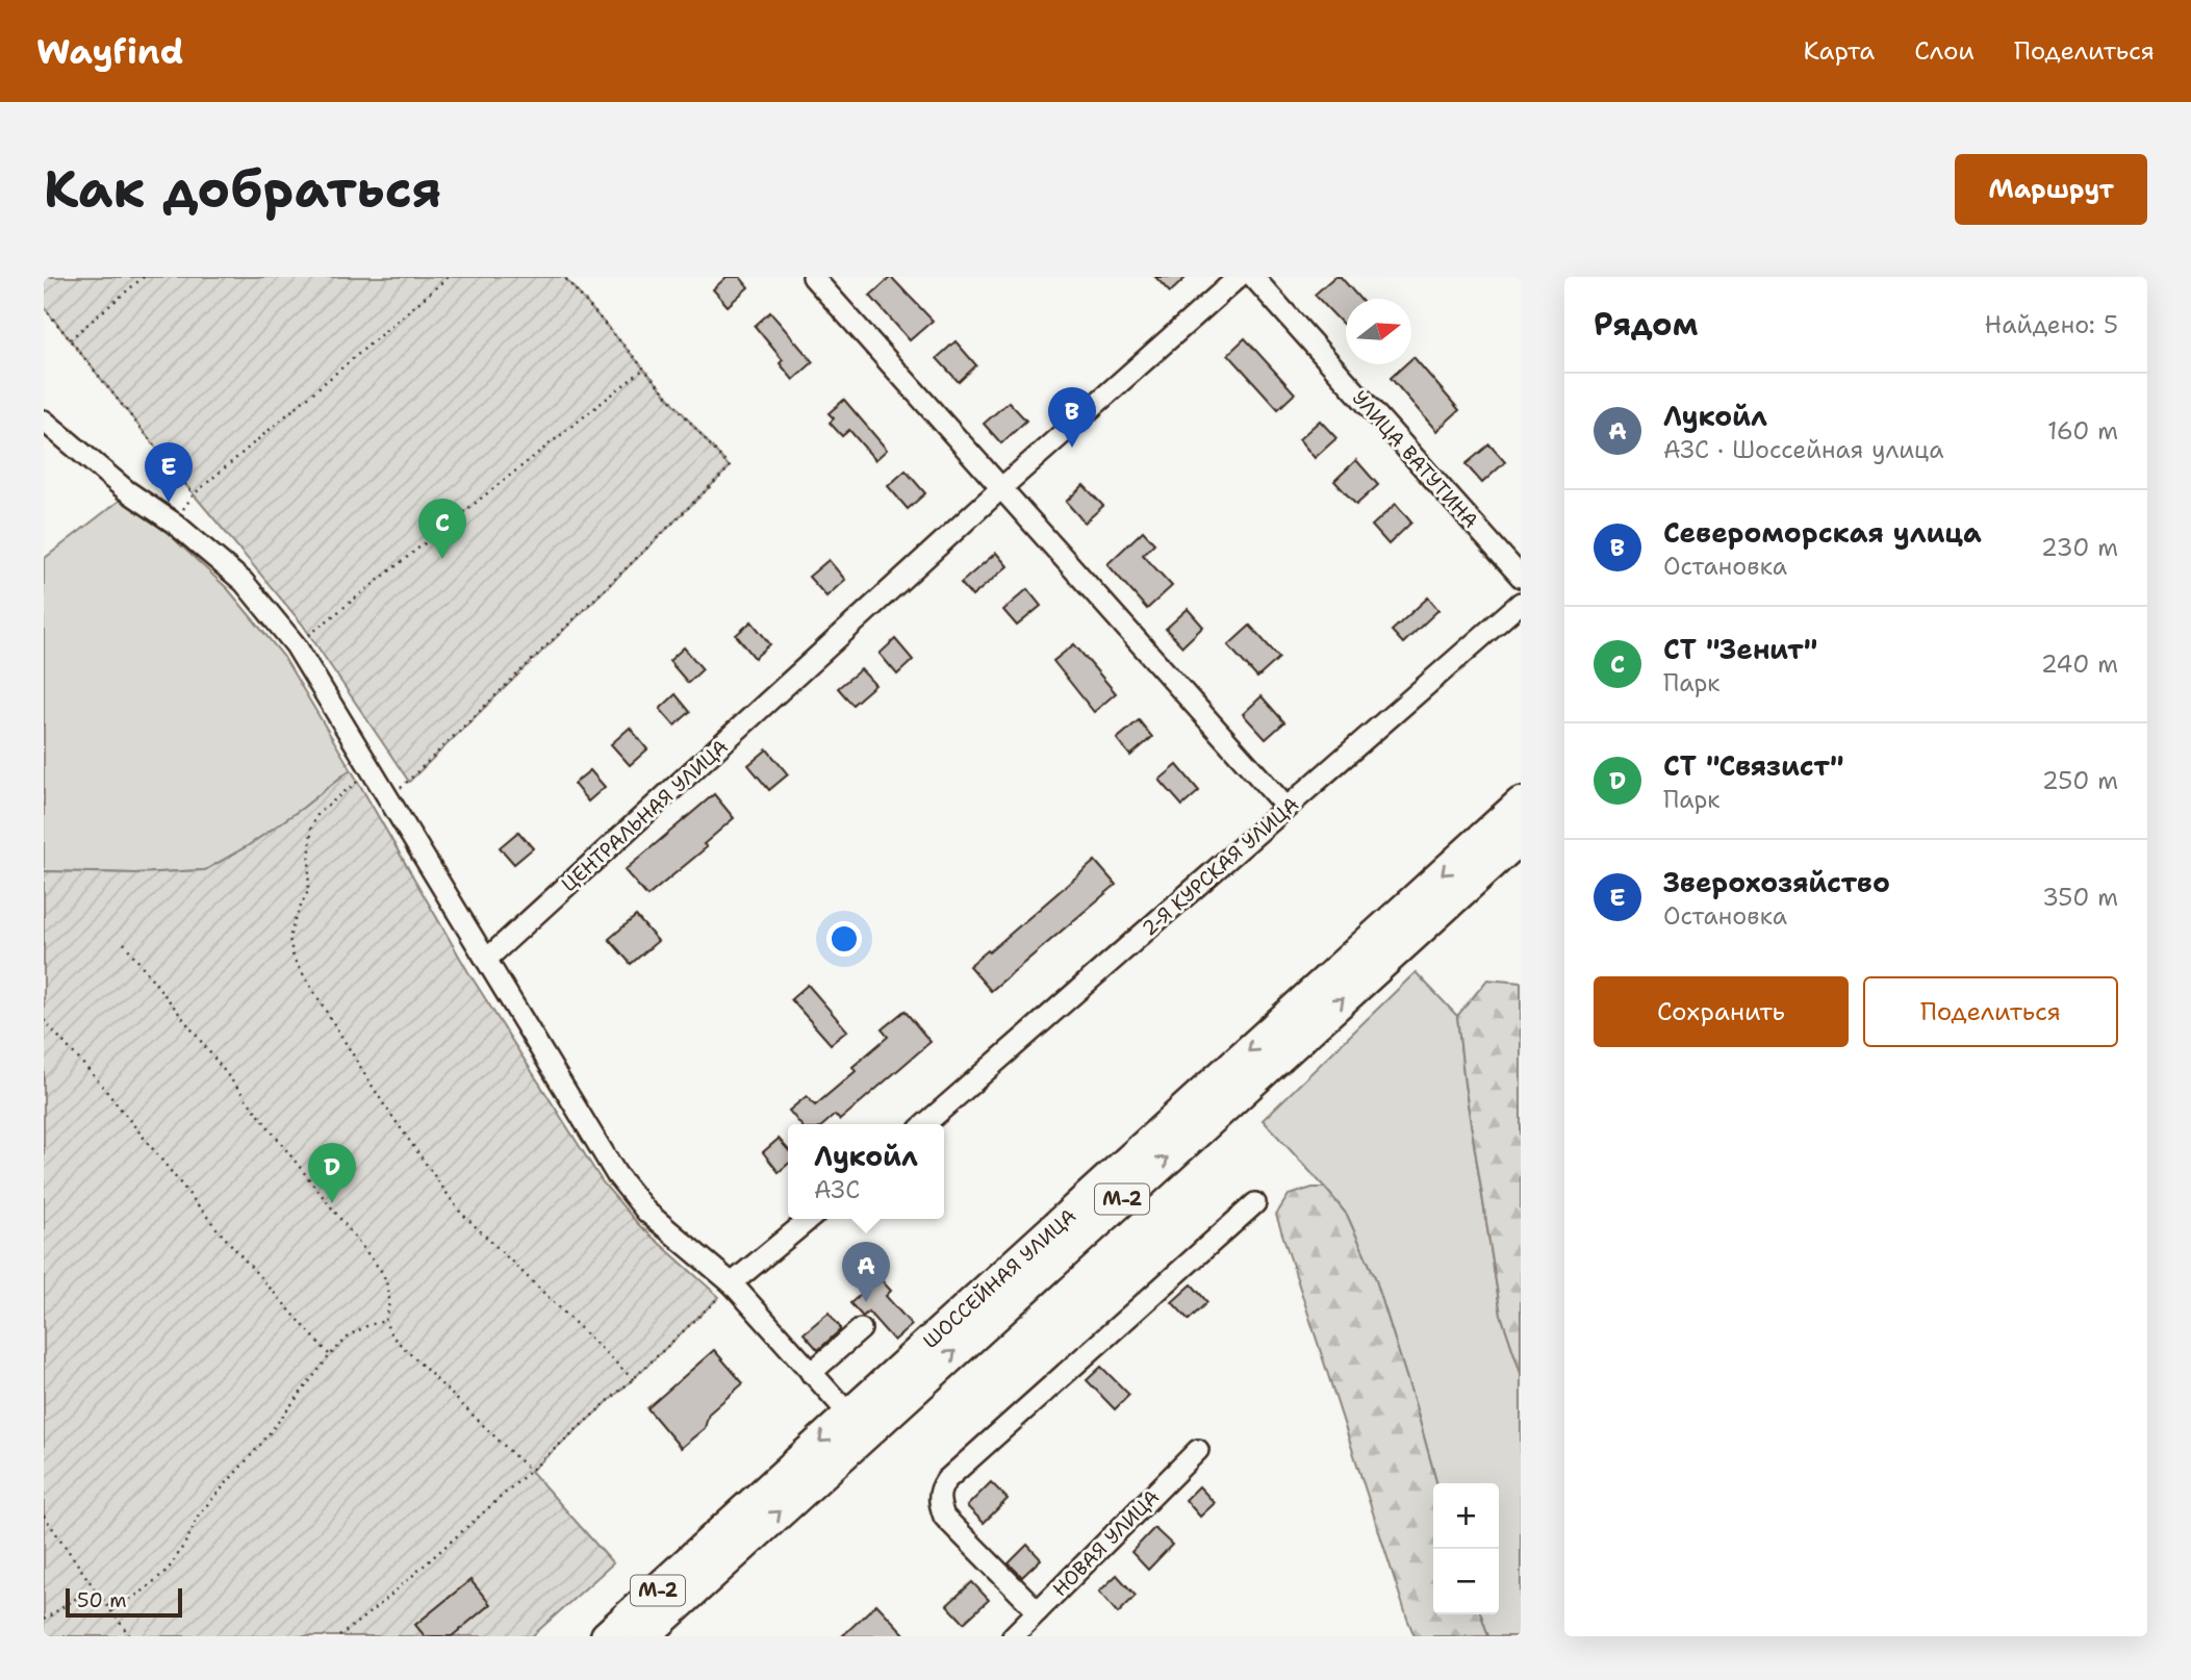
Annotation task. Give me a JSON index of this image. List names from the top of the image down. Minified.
{"streets":{"highway":["М-2","ШОССЕЙНАЯ УЛИЦА"],"street":["УЛИЦА ВАТУТИНА","ЦЕНТРАЛЬНАЯ УЛИЦА","2-Я КУРСКАЯ УЛИЦА","НОВАЯ УЛИЦА"]},"scale_bar":"50 m","north":"right","page":{"header":"Wayfind","nav":["Карта","Слои","Поделиться"],"buttons":["Маршрут",["Сохранить","Поделиться"]],"title":"Как добраться","heading":["Рядом","Найдено: 5"],"list":[{"mark":"A","name":"Лукойл","note":"АЗС · Шоссейная улица","value":"160 m"},{"mark":"B","name":"Североморская улица","note":"Остановка","value":"230 m"},{"mark":"C","name":"СТ \"Зенит\"","note":"Парк","value":"240 m"},{"mark":"D","name":"СТ \"Связист\"","note":"Парк","value":"250 m"},{"mark":"E","name":"Зверохозяйство","note":"Остановка","value":"350 m"}],"pins":["B","E","C","D","A"],"popup":["Лукойл","АЗС"],"map_buttons":["+","−"],"scale":"50 m"}}
